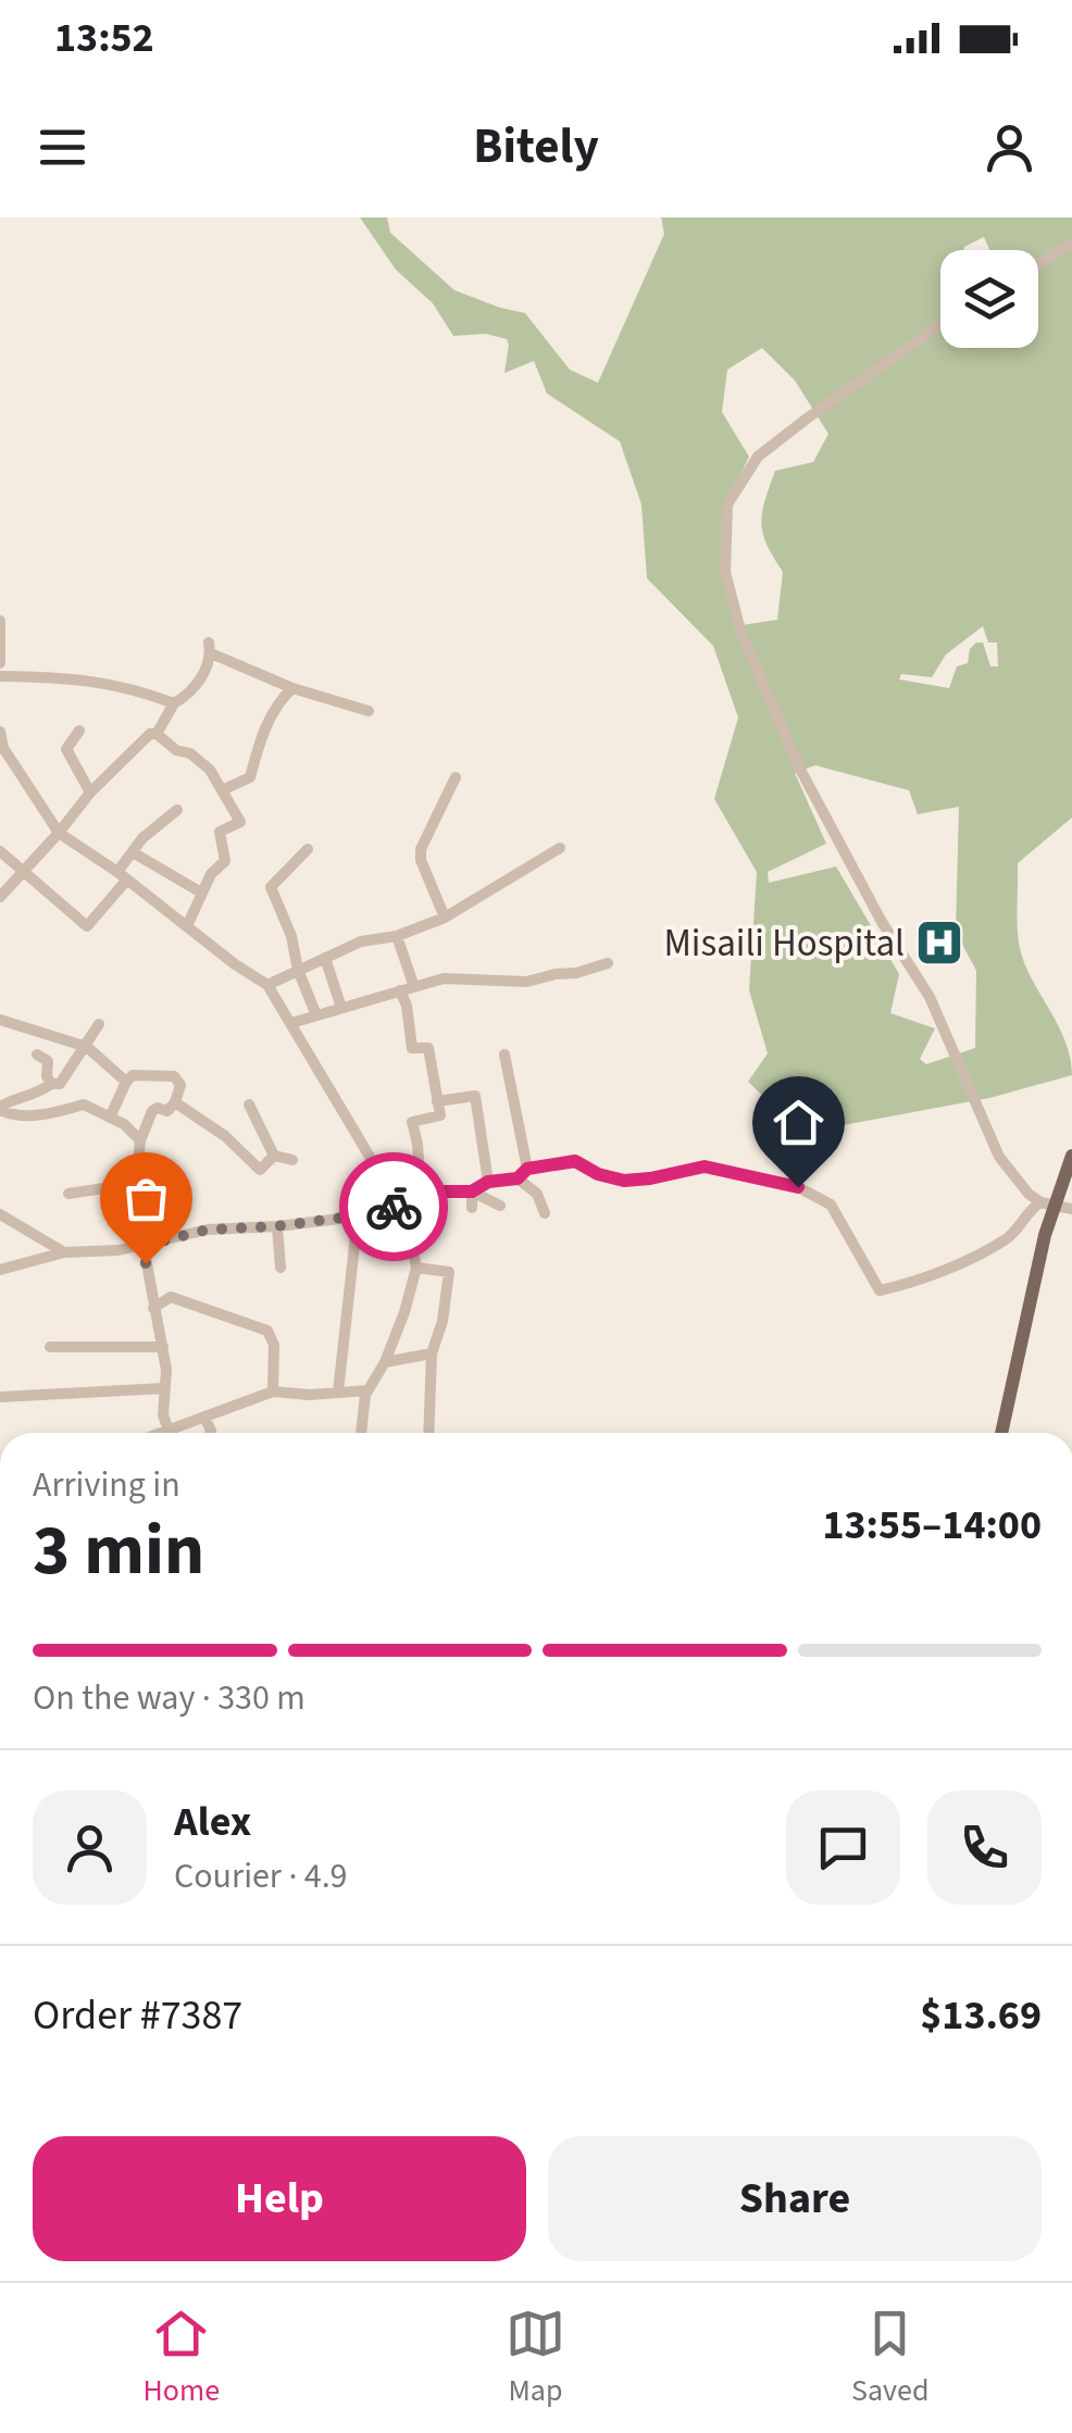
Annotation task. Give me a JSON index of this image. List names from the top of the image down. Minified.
{"places":{"hospital":["Misaili Hospital"]},"page":{"status":"13:52","header":"Bitely","heading":["3 min","Arriving in","13:55–14:00"],"panel":["Alex","Courier · 4.9","Order #7387","$13.69"],"bar":"On the way · 330 m","buttons":["Help","Share"],"tabs":["Home","Map","Saved"]}}
